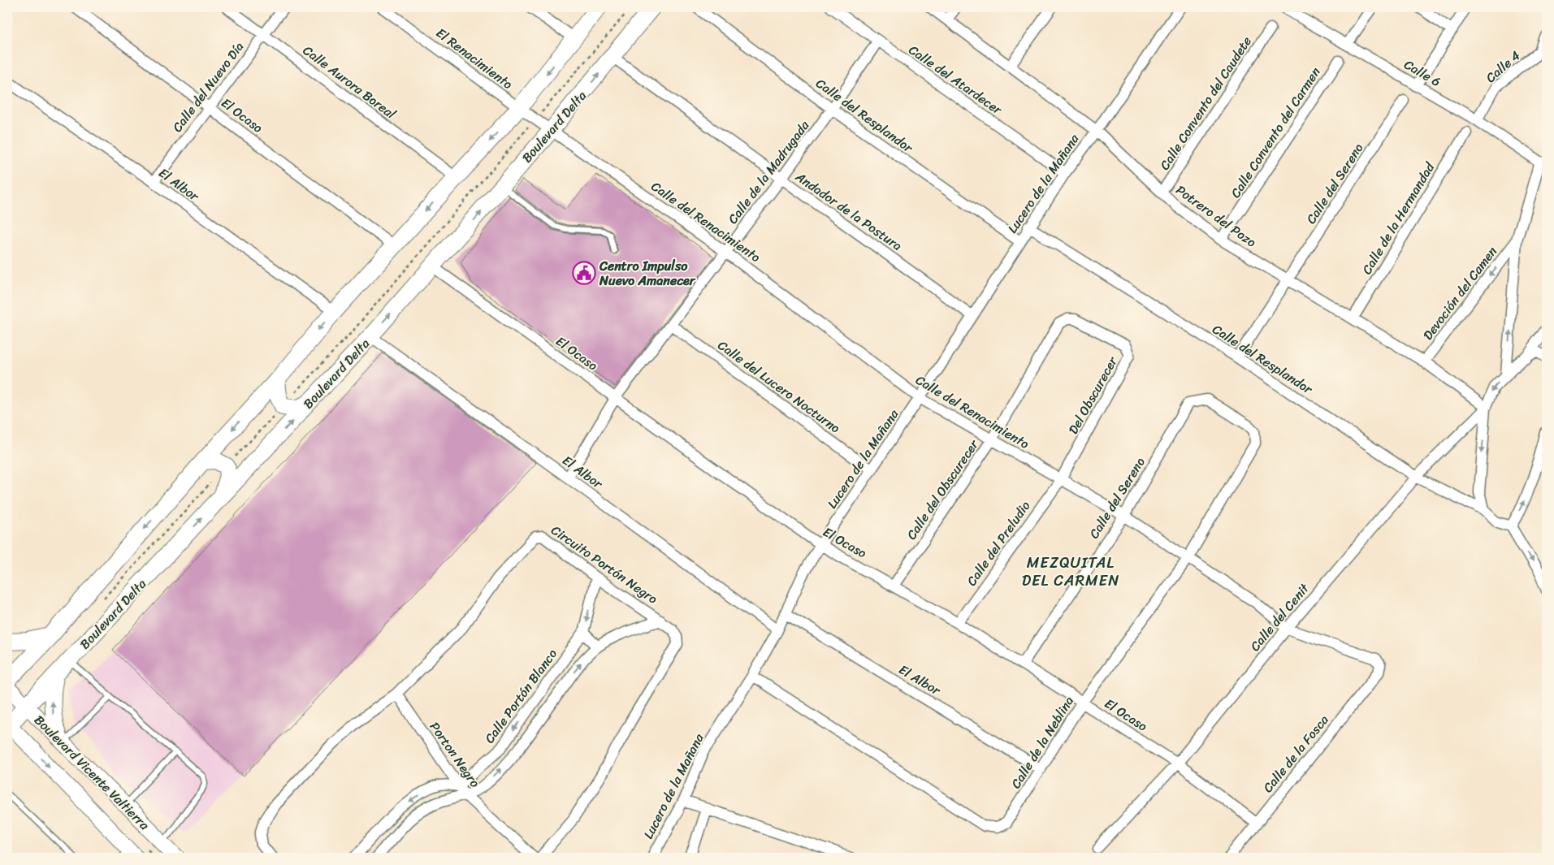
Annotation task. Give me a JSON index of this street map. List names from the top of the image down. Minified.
{"streets":{"main road":["Boulevard Delta","Boulevard Vicente Valtierra"],"street":["El Renacimiento","Calle 4","Calle 6","Calle del Atardecer","Calle Aurora Boreal","Calle del Nuevo Día","Calle Convento del Caudete","El Ocaso","Calle del Resplandor","Calle Convento del Carmen","Calle de la Madrugada","Lucero de la Mañana","Calle del Sereno","El Albor","Andador de la Postura","Potrero del Pozo","Calle de la Hermandad","Calle del Renacimiento","Devoción del Camen","Calle del Lucero Nocturno","Del Obscurecer","Calle del Obscurecer","Calle del Preludio","Circuito Portón Negro","Calle del Cenit","Calle Portón Blanco","Calle de la Neblina","Calle de la Fosca","Porton Negro"]},"crossings":[["El Renacimiento","Boulevard Delta"],["El Renacimiento","Calle del Renacimiento"],["Calle 4","Calle 6"],["Calle del Atardecer","Calle de la Madrugada"],["Calle del Atardecer","Lucero de la Mañana"],["Calle Aurora Boreal","Calle del Nuevo Día"],["Calle del Nuevo Día","El Ocaso"],["Calle del Nuevo Día","El Albor"],["Calle Convento del Caudete","Potrero del Pozo"],["El Ocaso","Boulevard Delta"],["El Ocaso","Calle de la Madrugada"],["El Ocaso","Lucero de la Mañana"],["El Ocaso","Calle del Sereno"],["El Ocaso","Calle del Obscurecer"],["El Ocaso","Calle del Preludio"],["El Ocaso","Calle del Cenit"],["El Ocaso","Calle de la Neblina"],["El Ocaso","Calle de la Fosca"],["Calle del Resplandor","Calle de la Madrugada"],["Calle del Resplandor","Lucero de la Mañana"],["Calle del Resplandor","Calle del Sereno"],["Calle del Resplandor","Calle del Cenit"],["Boulevard Delta","El Albor"],["Boulevard Delta","Andador de la Postura"],["Boulevard Delta","Calle del Renacimiento"],["Boulevard Delta","Boulevard Vicente Valtierra"],["Calle Convento del Carmen","Potrero del Pozo"],["Calle de la Madrugada","El Albor"],["Calle de la Madrugada","Andador de la Postura"],["Calle de la Madrugada","Calle del Renacimiento"],["Calle de la Madrugada","Calle del Lucero Nocturno"],["Lucero de la Mañana","El Albor"],["Lucero de la Mañana","Andador de la Postura"],["Lucero de la Mañana","Potrero del Pozo"],["Lucero de la Mañana","Calle del Renacimiento"],["Lucero de la Mañana","Calle del Lucero Nocturno"],["Lucero de la Mañana","Calle de la Neblina"],["Calle del Sereno","Potrero del Pozo"],["Calle del Sereno","Calle del Renacimiento"],["Calle del Sereno","Calle de la Neblina"],["El Albor","Calle de la Neblina"],["Potrero del Pozo","Calle de la Hermandad"],["Potrero del Pozo","Devoción del Camen"],["Potrero del Pozo","Calle del Cenit"],["Calle del Renacimiento","Del Obscurecer"],["Calle del Renacimiento","Calle del Obscurecer"],["Calle del Renacimiento","Calle del Preludio"],["Calle del Renacimiento","Calle del Cenit"],["Calle del Renacimiento","Calle de la Neblina"],["Calle del Renacimiento","Calle de la Fosca"],["Del Obscurecer","Calle del Obscurecer"],["Del Obscurecer","Calle del Preludio"],["Circuito Portón Negro","Calle Portón Blanco"],["Circuito Portón Negro","Porton Negro"],["Calle Portón Blanco","Porton Negro"]],"districts":["MEZQUITAL DEL CARMEN"],"places":{"public building":["Centro Impulso Nuevo Amanecer"]}}
